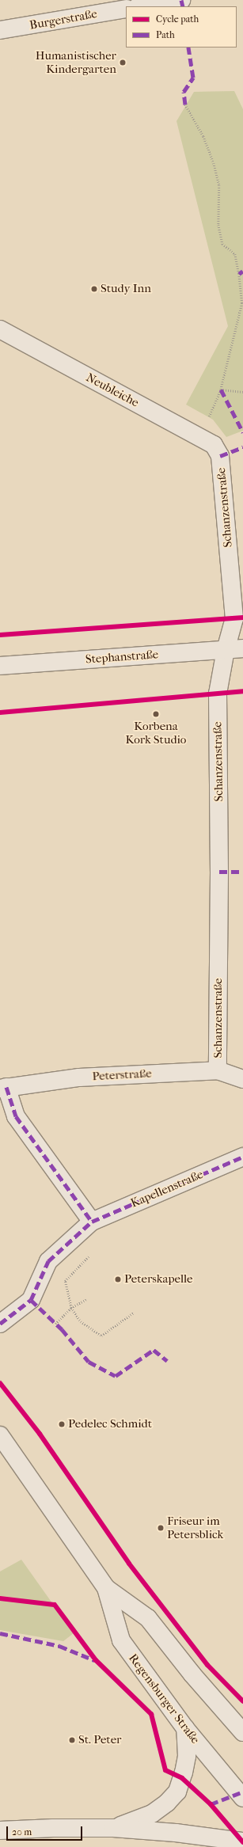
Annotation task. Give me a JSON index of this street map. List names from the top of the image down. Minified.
{"streets":{"street":["Burgerstraße","Neubleiche","Schanzenstraße","Stephanstraße","Peterstraße","Kapellenstraße","Regensburger Straße"]},"crossings":[["Neubleiche","Schanzenstraße"],["Schanzenstraße","Stephanstraße"],["Schanzenstraße","Peterstraße"]],"places":["Humanistischer Kindergarten","Study Inn","Korbena Kork Studio","Peterskapelle","Pedelec Schmidt","Friseur im Petersblick","St. Peter"],"legend":["Cycle path","Path"],"scale_bar":"20 m"}
